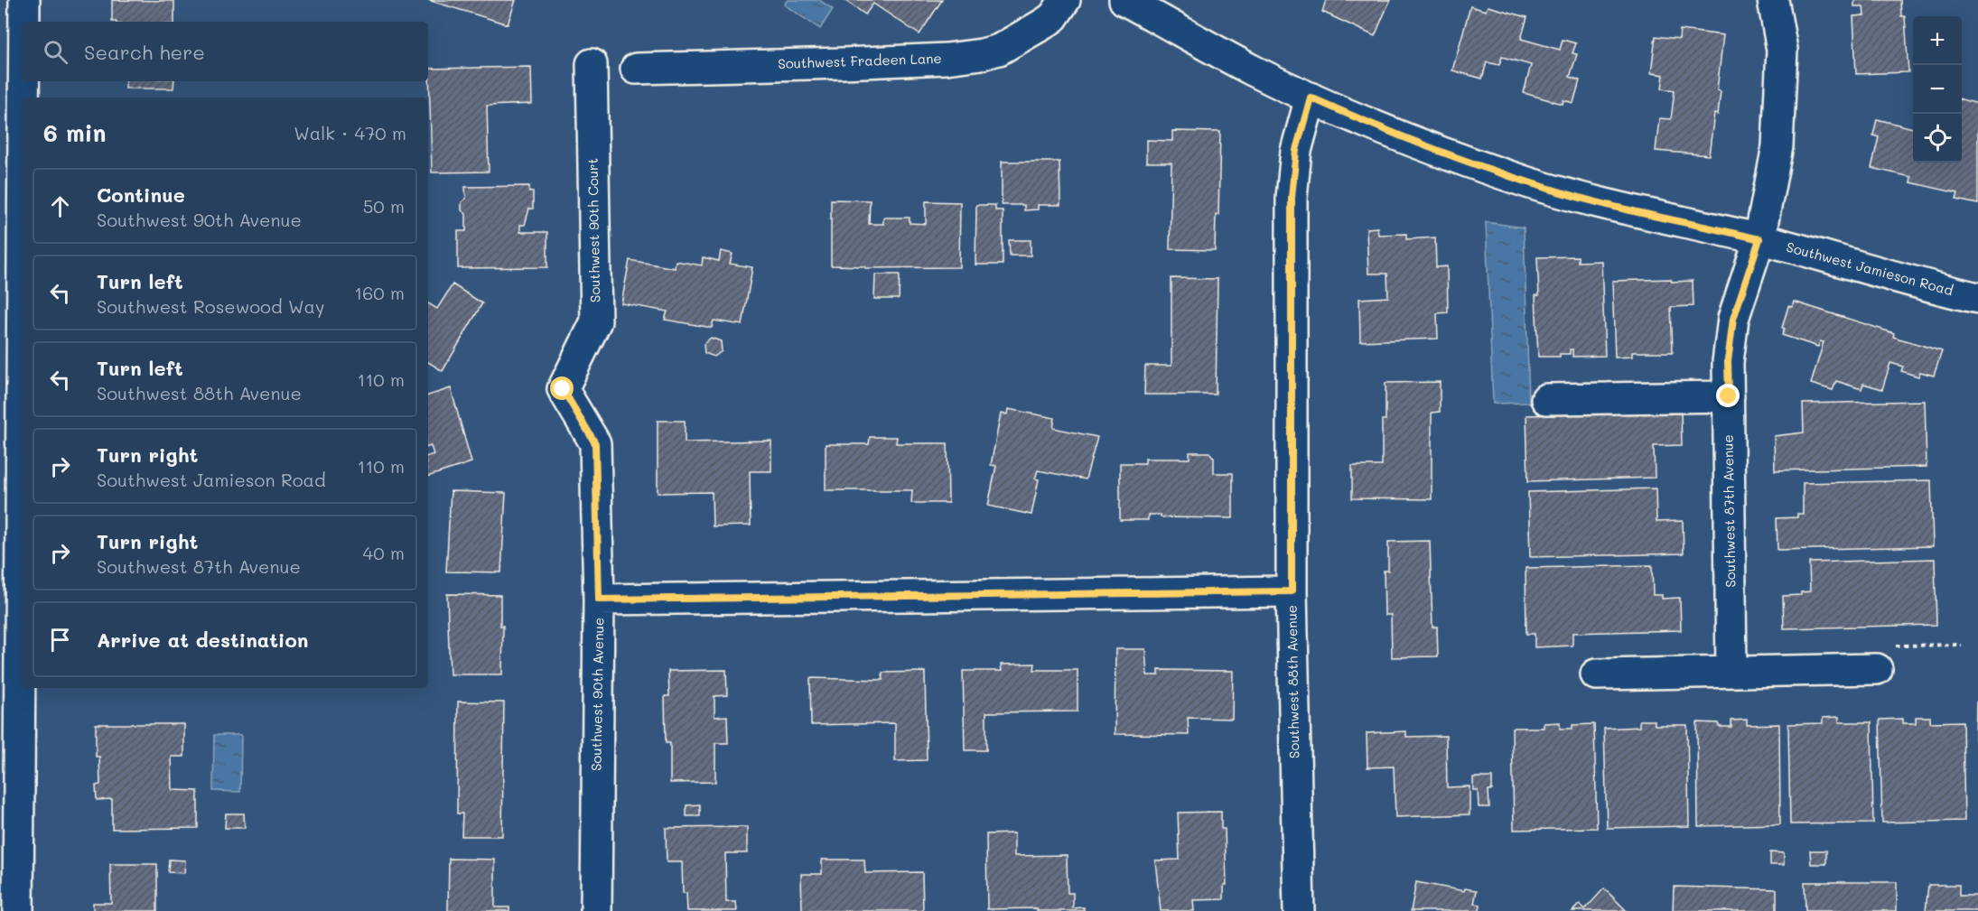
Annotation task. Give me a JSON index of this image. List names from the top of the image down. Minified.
{"streets":{"street":["Southwest Fradeen Lane","Southwest 90th Court","Southwest Jamieson Road","Southwest 87th Avenue","Southwest 88th Avenue","Southwest 90th Avenue"]},"crossings":[["Southwest 90th Court","Southwest 90th Avenue"],["Southwest Jamieson Road","Southwest 87th Avenue"],["Southwest Jamieson Road","Southwest 88th Avenue"]],"page":{"map_buttons":["+","−"],"search":"Search here","heading":["6 min","Walk · 470 m"],"list":[["Continue","Southwest 90th Avenue","50 m"],["Turn left","Southwest Rosewood Way","160 m"],["Turn left","Southwest 88th Avenue","110 m"],["Turn right","Southwest Jamieson Road","110 m"],["Turn right","Southwest 87th Avenue","40 m"],"Arrive at destination"]}}
